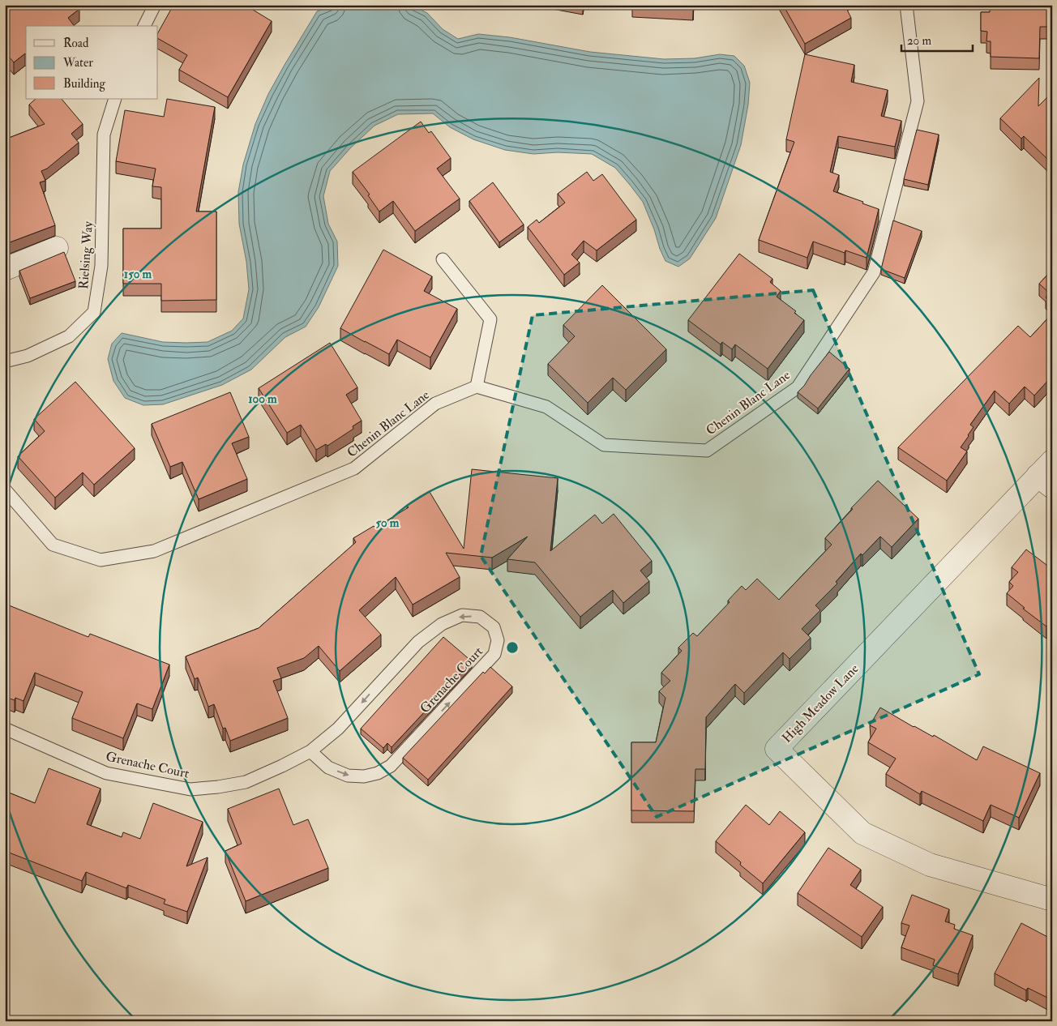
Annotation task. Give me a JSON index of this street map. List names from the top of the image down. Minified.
{"streets":{"street":["High Meadow Lane"],"lane":["Rielsing Way","Chenin Blanc Lane","Grenache Court"]},"legend":["Road","Water","Building"],"scale_bar":"20 m","rings":["150 m","100 m","50 m"]}
